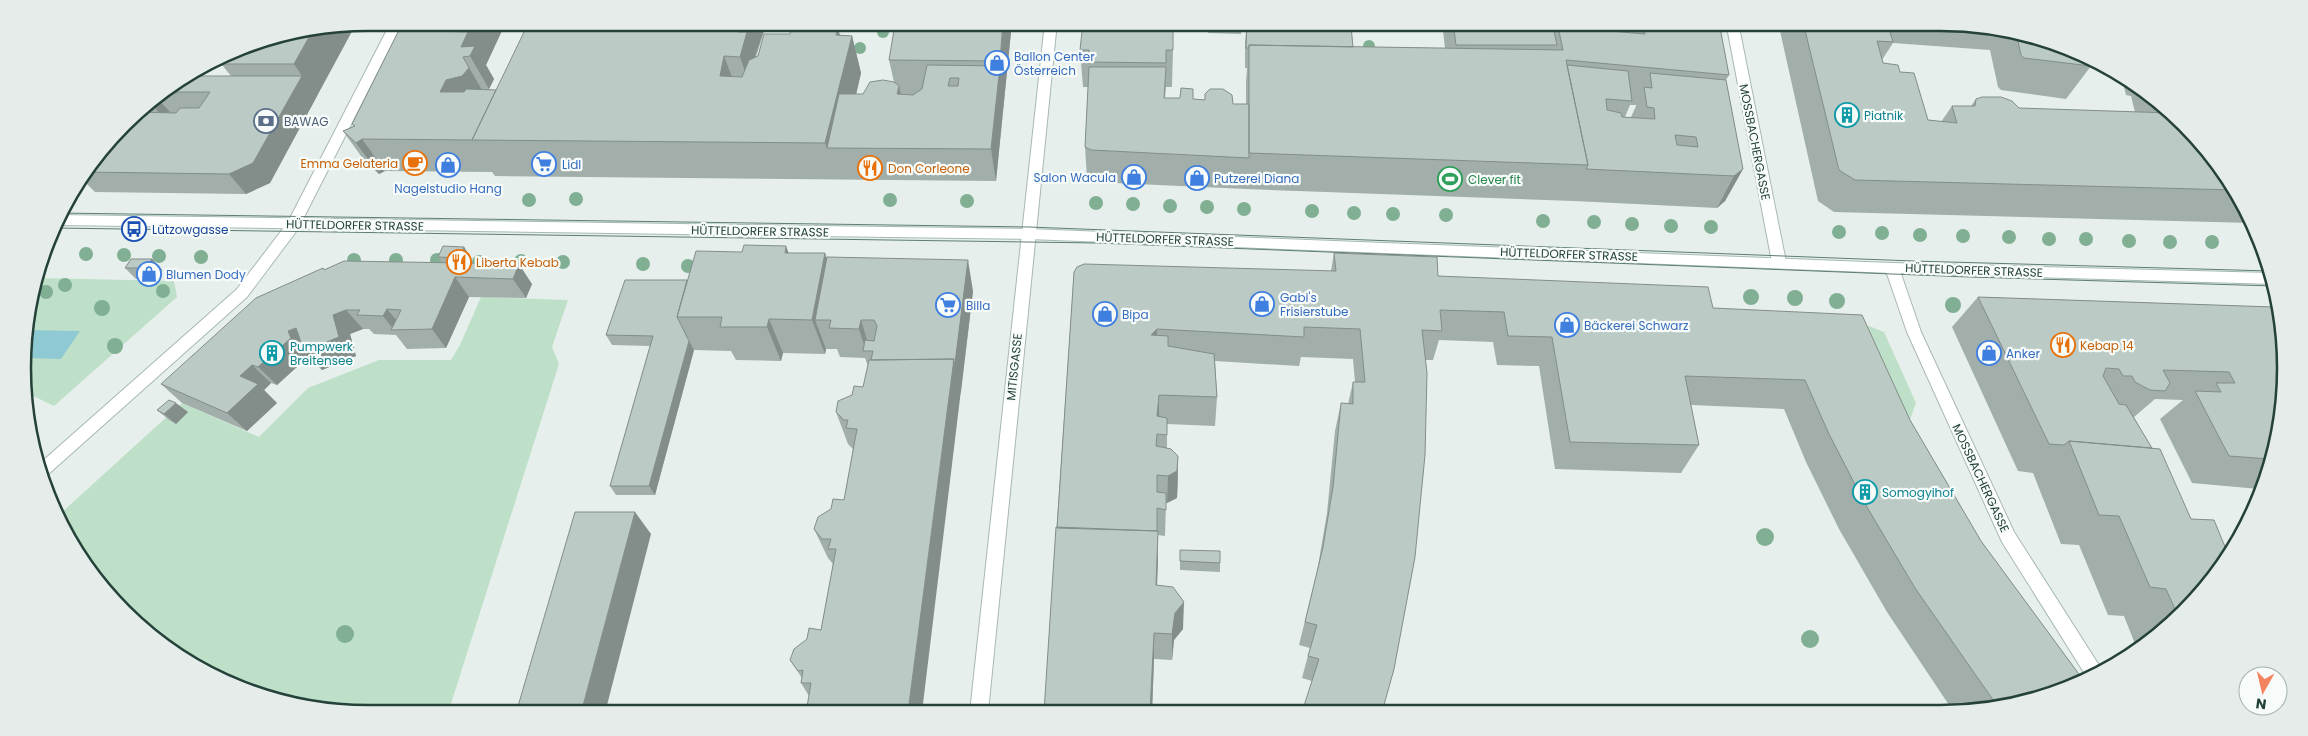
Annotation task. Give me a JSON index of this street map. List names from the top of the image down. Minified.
{"streets":{"street":["MOSSBACHERGASSE","HÜTTELDORFER STRASSE","MITISGASSE"]},"crossings":[["MOSSBACHERGASSE","HÜTTELDORFER STRASSE"],["HÜTTELDORFER STRASSE","MITISGASSE"]],"places":{"shop":["Ballon Center Österreich","Nagelstudio Hang","Salon Wacula","Putzerei Diana","Blumen Dody","Gabi's Frisierstube","Bipa","Bäckerei Schwarz","Anker"],"building":["Piatnik","Pumpwerk Breitensee","Somogyihof"],"bank":["BAWAG"],"cafe":["Emma Gelateria"],"supermarket":["Lidl","Billa"],"restaurant":["Don Corleone","Liberta Kebab","Kebap 14"],"sports":["Clever fit"],"bus stop":["Lützowgasse"]},"north":"bottom"}
